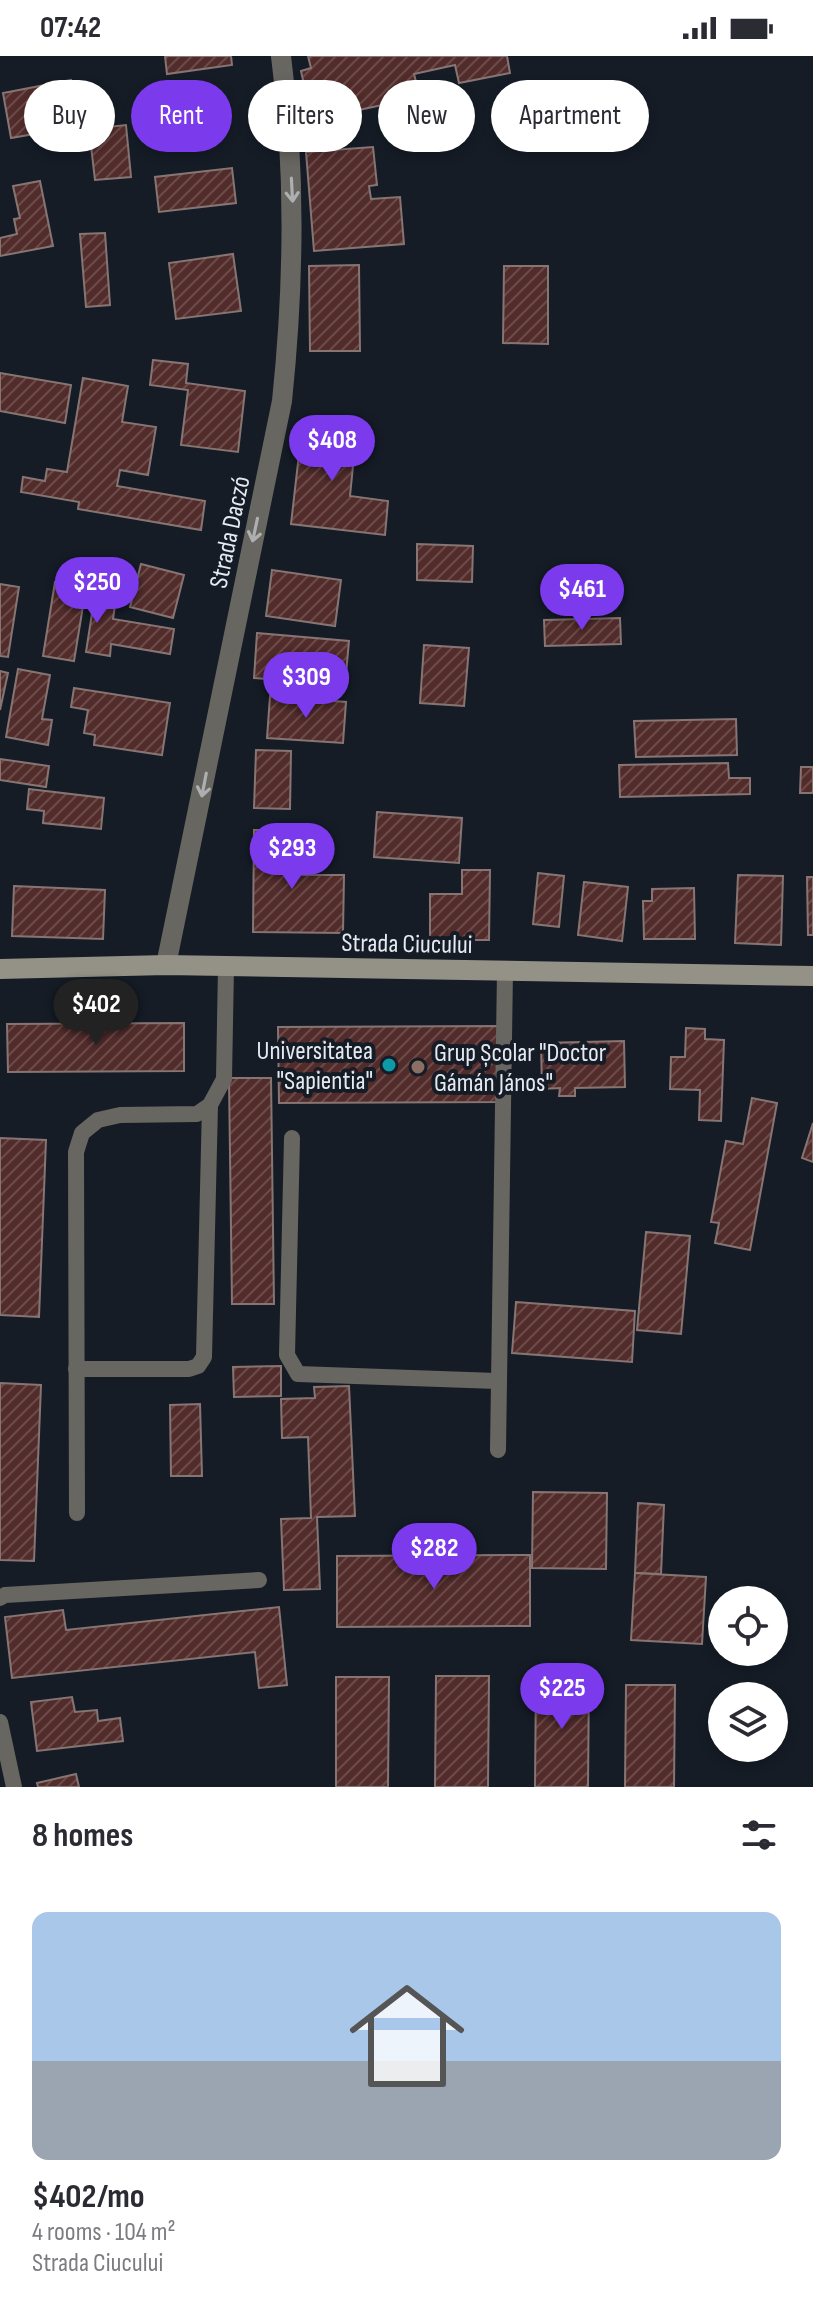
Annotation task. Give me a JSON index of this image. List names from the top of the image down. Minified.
{"streets":{"main road":["Strada Ciucului"],"street":["Strada Daczó"]},"crossings":[["Strada Daczó","Strada Ciucului"]],"one_way":["Strada Daczó"],"places":["Universitatea \"Sapientia\"","Grup Școlar \"Doctor Gámán János\""],"page":{"status":"07:42","chip":["Buy","Rent","Filters","New","Apartment"],"price":["$408","$250","$461","$309","$293","$402","$282","$225"],"heading":"8 homes","list":[{"name":"$402/mo","note":"4 rooms · 104 m² · Strada Ciucului"}]}}
